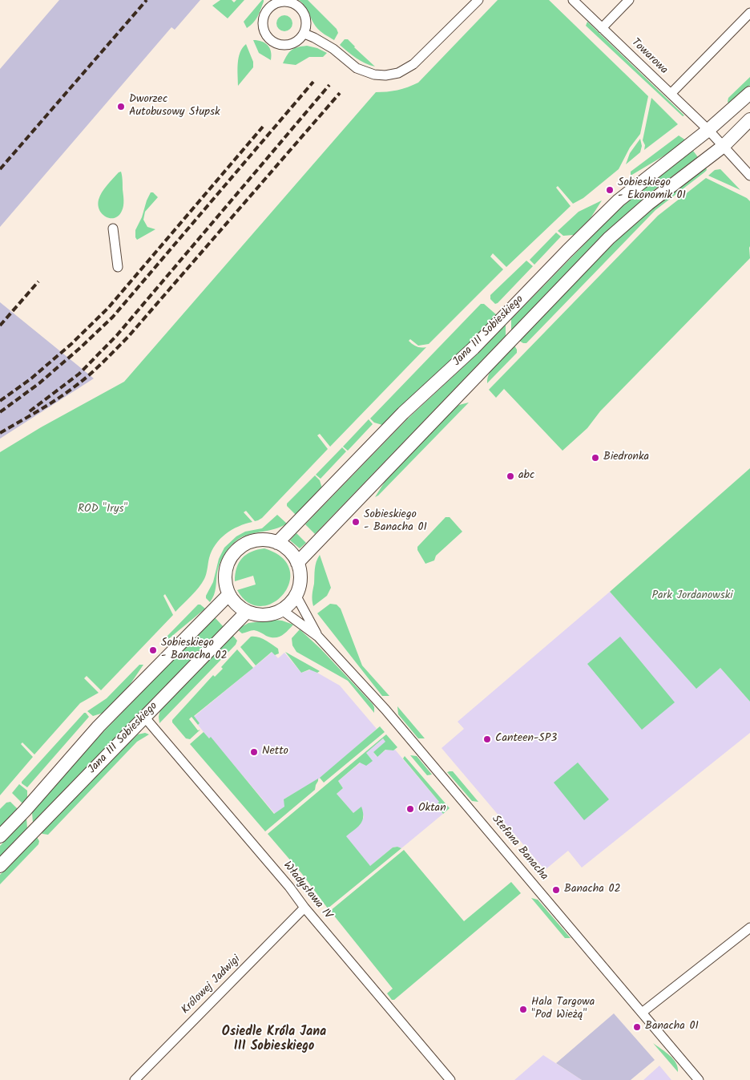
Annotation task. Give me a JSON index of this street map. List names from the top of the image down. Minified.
{"streets":{"street":["Towarowa","Jana III Sobieskiego","Stefana Banacha","Władysława IV","Królowej Jadwigi"]},"crossings":[["Towarowa","Jana III Sobieskiego"],["Jana III Sobieskiego","Stefana Banacha"],["Jana III Sobieskiego","Władysława IV"],["Władysława IV","Królowej Jadwigi"]],"districts":["Osiedle Króla Jana III Sobieskiego"],"parks":["ROD \"Irys\"","Park Jordanowski"],"places":["Dworzec Autobusowy Słupsk","Sobieskiego - Ekonomik 01","Biedronka","abc","Sobieskiego - Banacha 01","Sobieskiego - Banacha 02","Canteen-SP3","Netto","Oktan","Banacha 02","Hala Targowa \"Pod Wieżą\"","Banacha 01"]}
